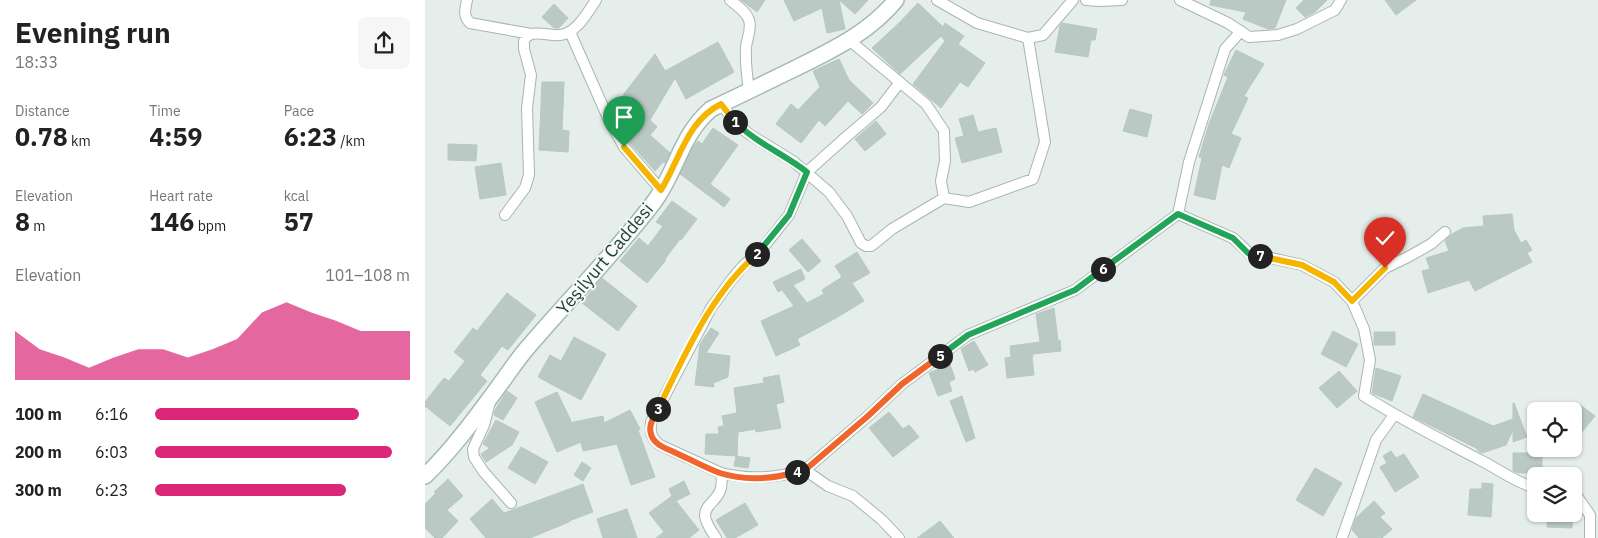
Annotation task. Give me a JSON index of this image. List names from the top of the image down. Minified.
{"streets":{"main road":["Yeşilyurt Caddesi"]},"page":{"heading":["Evening run","18:33"],"stats":[["Distance","0.78 km"],["Time","4:59"],["Pace","6:23 /km"],["Elevation","8 m"],["Heart rate","146 bpm"],["kcal","57"]],"pins":["1","2","7","6","5","3","4"],"chart":["Elevation","101–108 m"],"list":[{"name":"100 m","note":"6:16"},{"name":"200 m","note":"6:03"},{"name":"300 m","note":"6:23"}]}}
